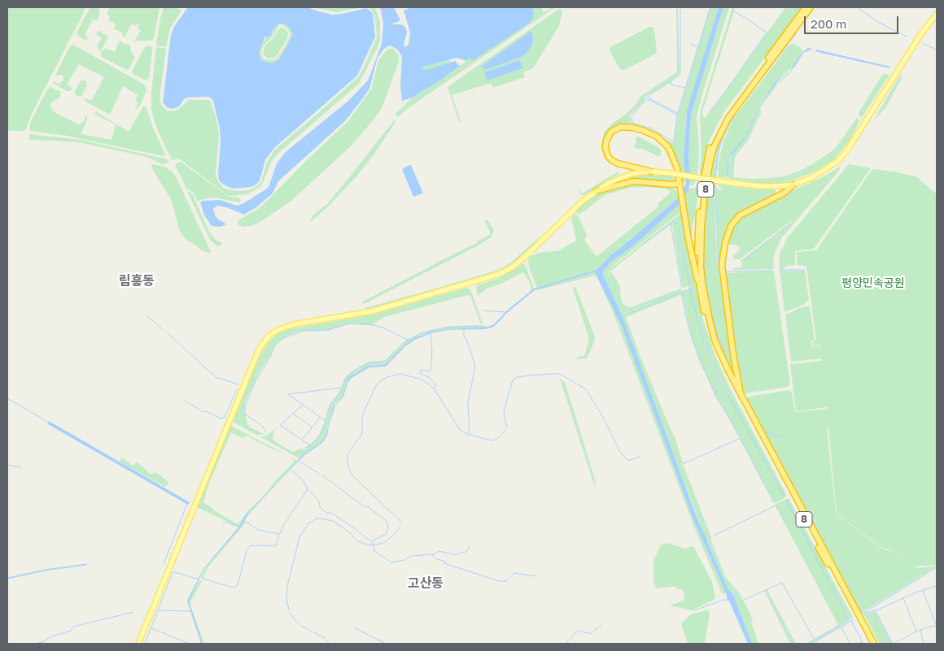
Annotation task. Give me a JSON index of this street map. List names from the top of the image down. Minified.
{"streets":{"highway":["8"]},"districts":["림흥동","고산동"],"parks":["평양민속공원"],"scale_bar":"200 m"}
